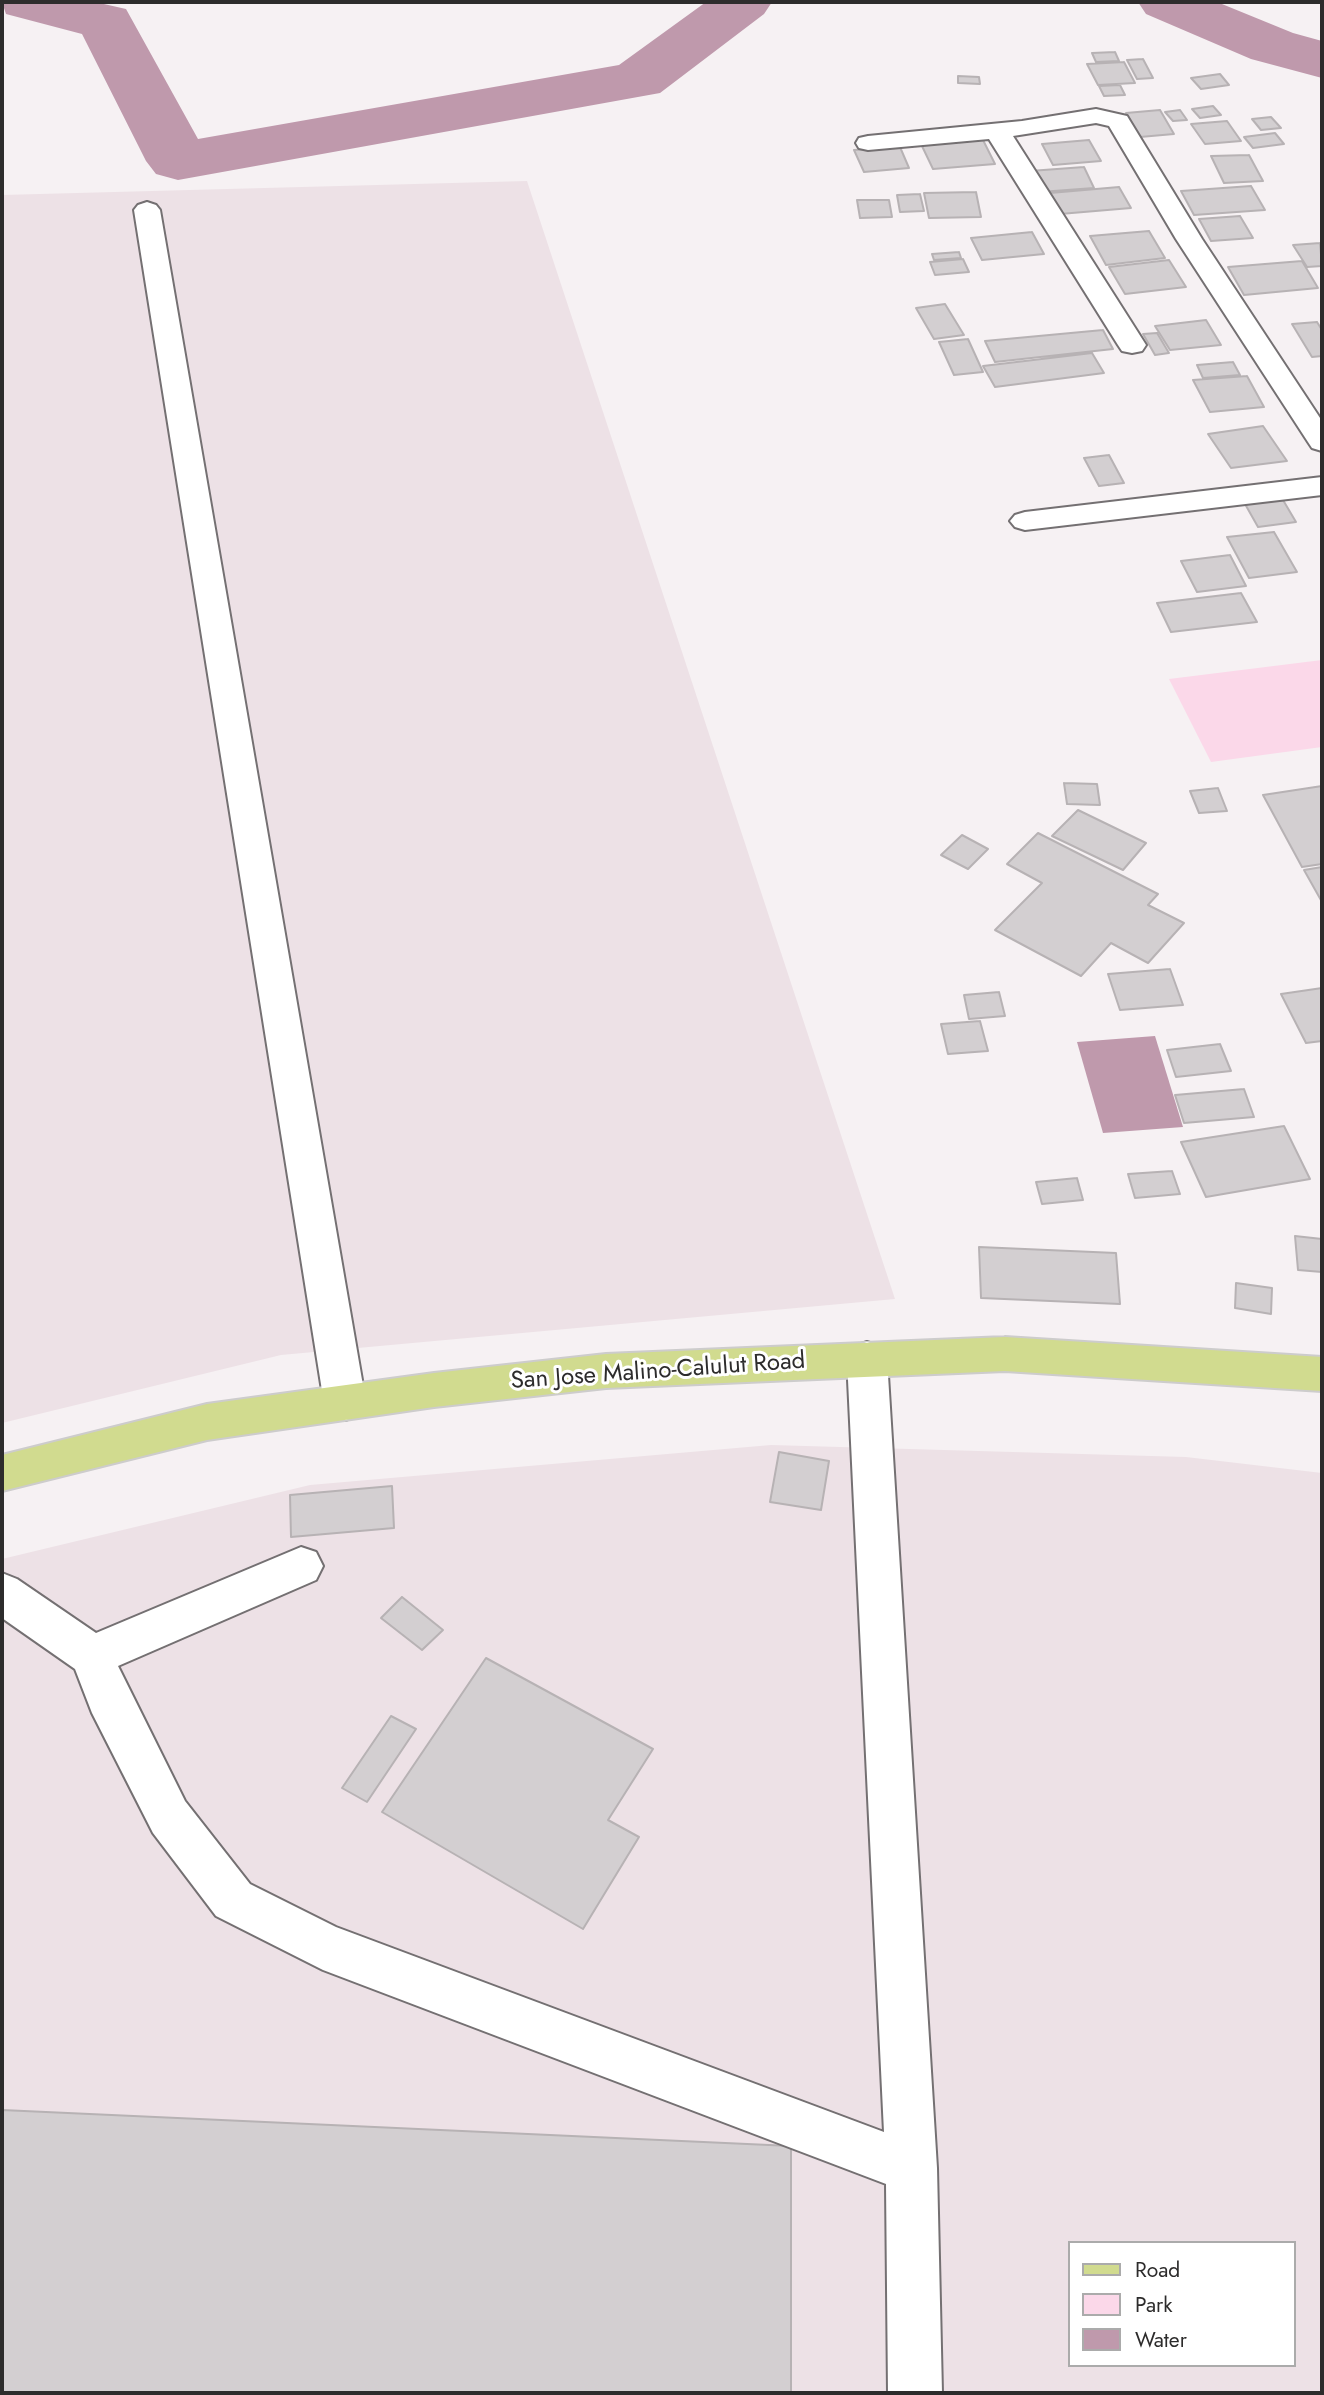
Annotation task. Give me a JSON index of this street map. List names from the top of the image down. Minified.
{"streets":{"main road":["San Jose Malino-Calulut Road"]},"legend":["Road","Park","Water"]}
